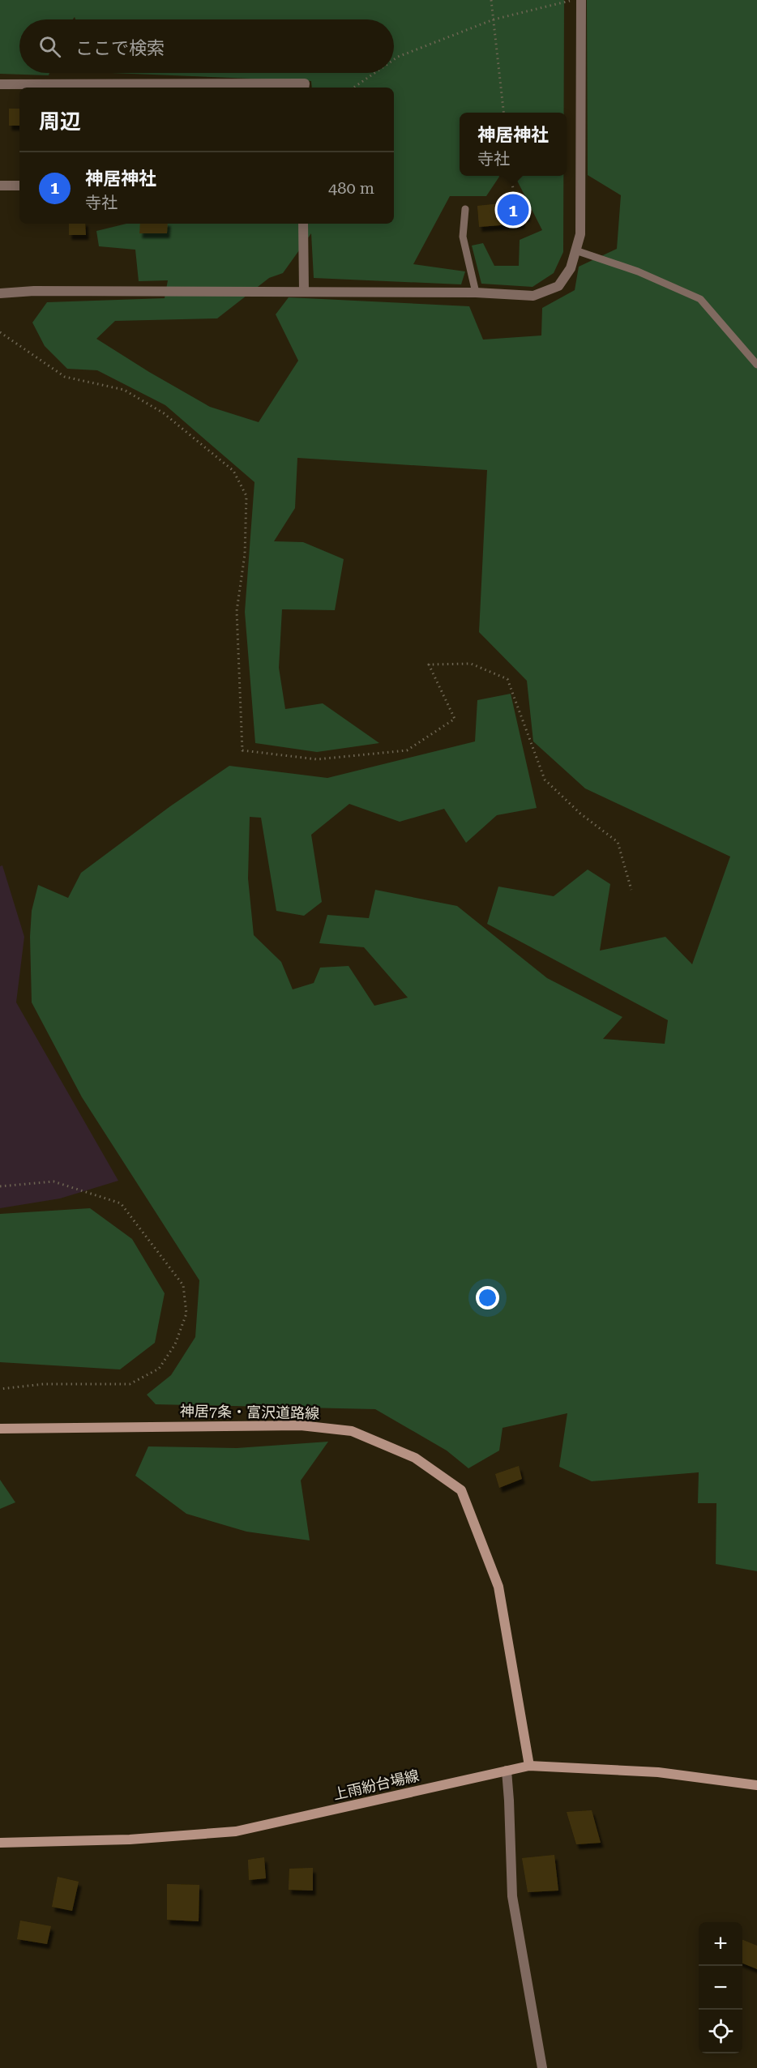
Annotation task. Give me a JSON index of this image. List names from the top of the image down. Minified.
{"streets":{"main road":["神居7条・富沢道路線","上雨紛台場線"]},"crossings":[["神居7条・富沢道路線","上雨紛台場線"]],"page":{"search":"ここで検索","heading":"周辺","popup":["神居神社","寺社"],"list":[{"mark":"1","name":"神居神社","note":"寺社","value":"480 m"}],"pins":"1","map_buttons":["+","−"]}}
